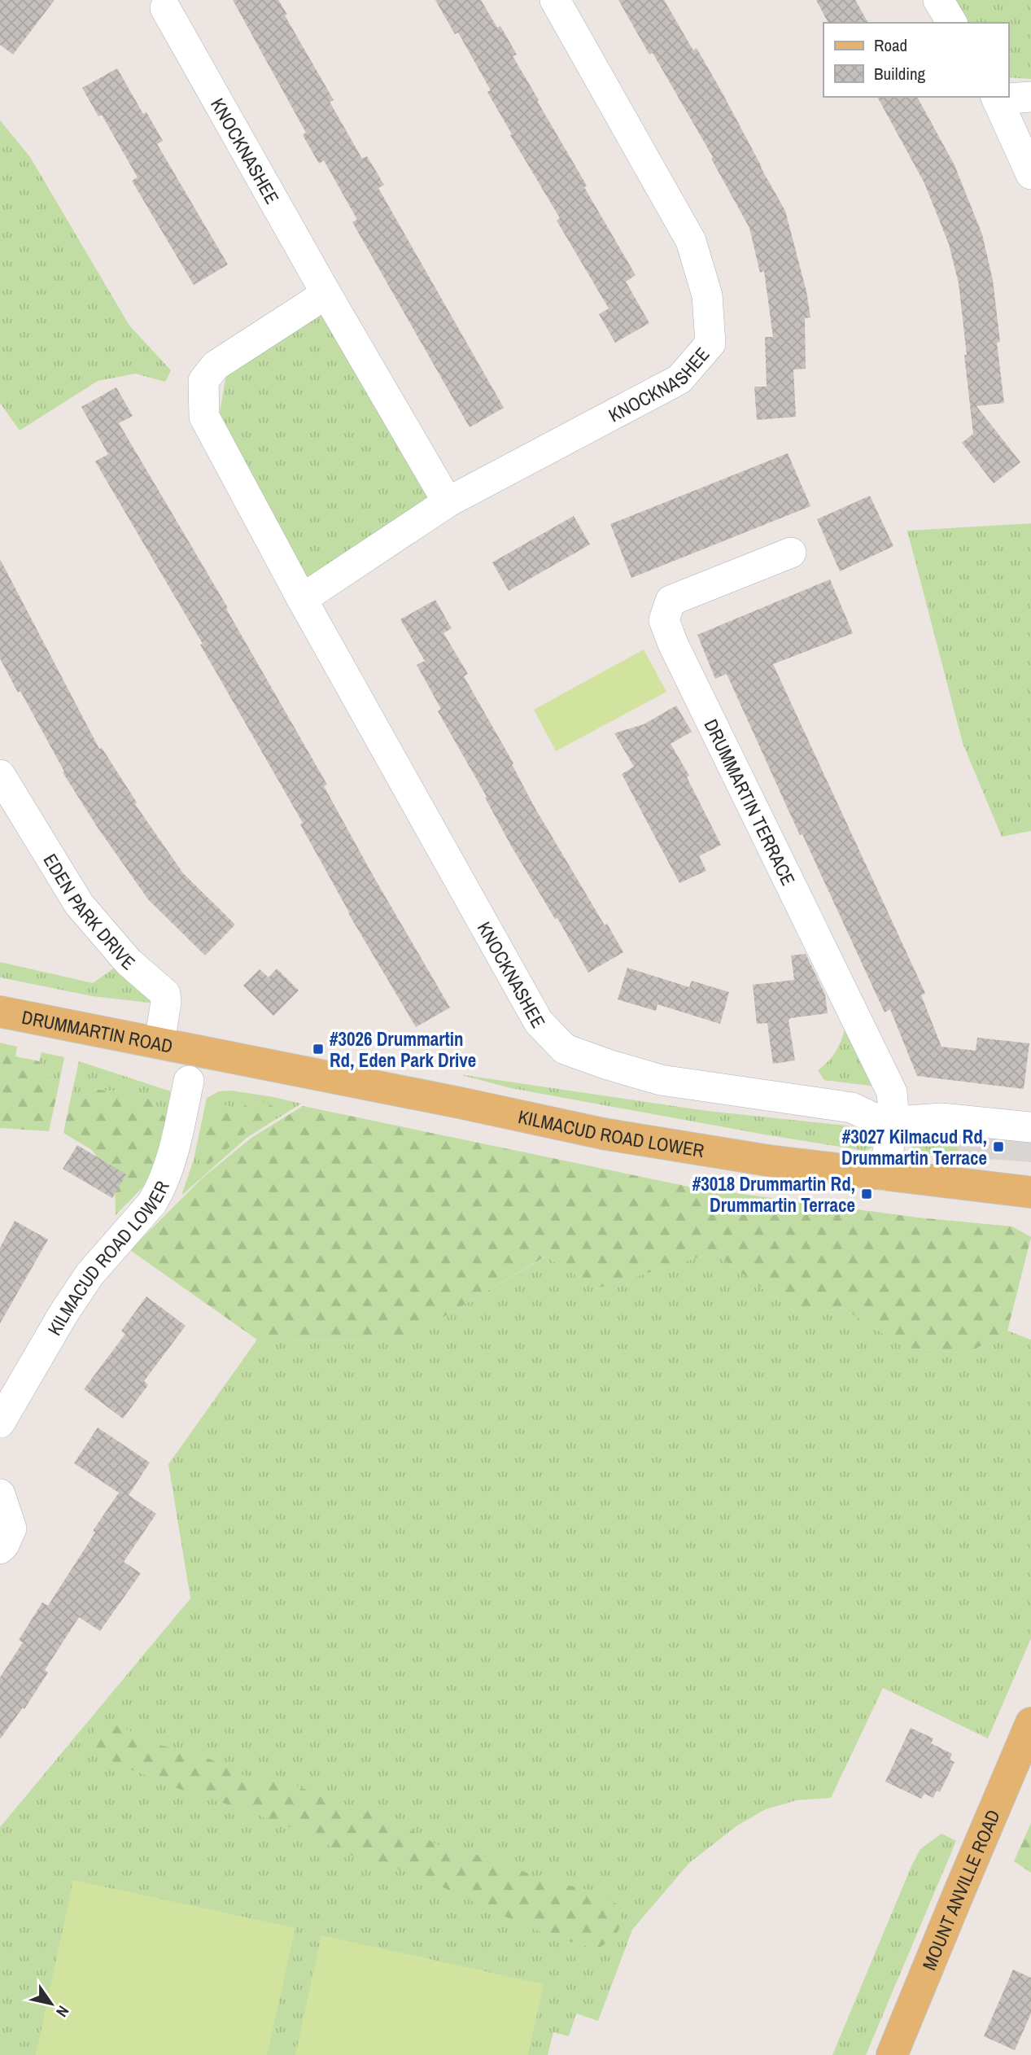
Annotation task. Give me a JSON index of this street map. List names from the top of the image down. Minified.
{"streets":{"main road":["DRUMMARTIN ROAD","KILMACUD ROAD LOWER","MOUNT ANVILLE ROAD"],"street":["KNOCKNASHEE","DRUMMARTIN TERRACE","EDEN PARK DRIVE"]},"crossings":[["KNOCKNASHEE","DRUMMARTIN TERRACE"],["EDEN PARK DRIVE","DRUMMARTIN ROAD"],["DRUMMARTIN ROAD","KILMACUD ROAD LOWER"]],"places":{"transit":["#3026 Drummartin Rd, Eden Park Drive","#3027 Kilmacud Rd, Drummartin Terrace","#3018 Drummartin Rd, Drummartin Terrace"]},"legend":["Road","Building"],"north":"bottom right"}
